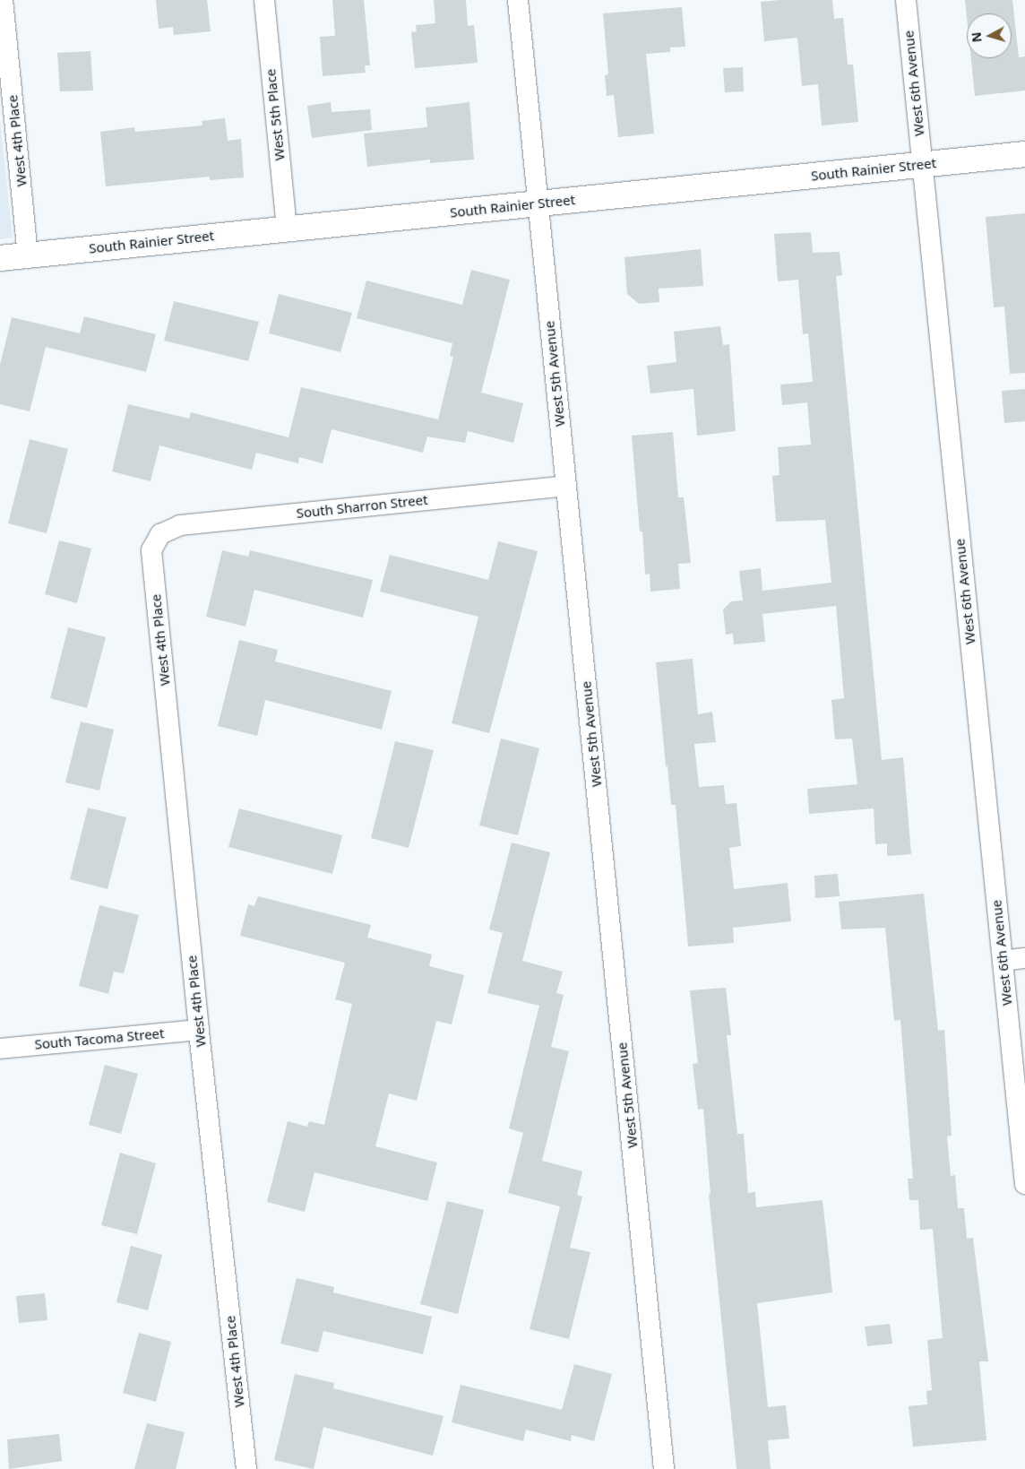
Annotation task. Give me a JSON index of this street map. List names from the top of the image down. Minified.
{"streets":{"street":["West 6th Avenue","West 5th Place","West 4th Place","South Rainier Street","West 5th Avenue","South Sharron Street","South Tacoma Street"]},"crossings":[["West 6th Avenue","South Rainier Street"],["West 5th Place","South Rainier Street"],["West 4th Place","South Rainier Street"],["West 4th Place","South Sharron Street"],["West 4th Place","South Tacoma Street"],["South Rainier Street","West 5th Avenue"],["West 5th Avenue","South Sharron Street"]],"north":"left"}
